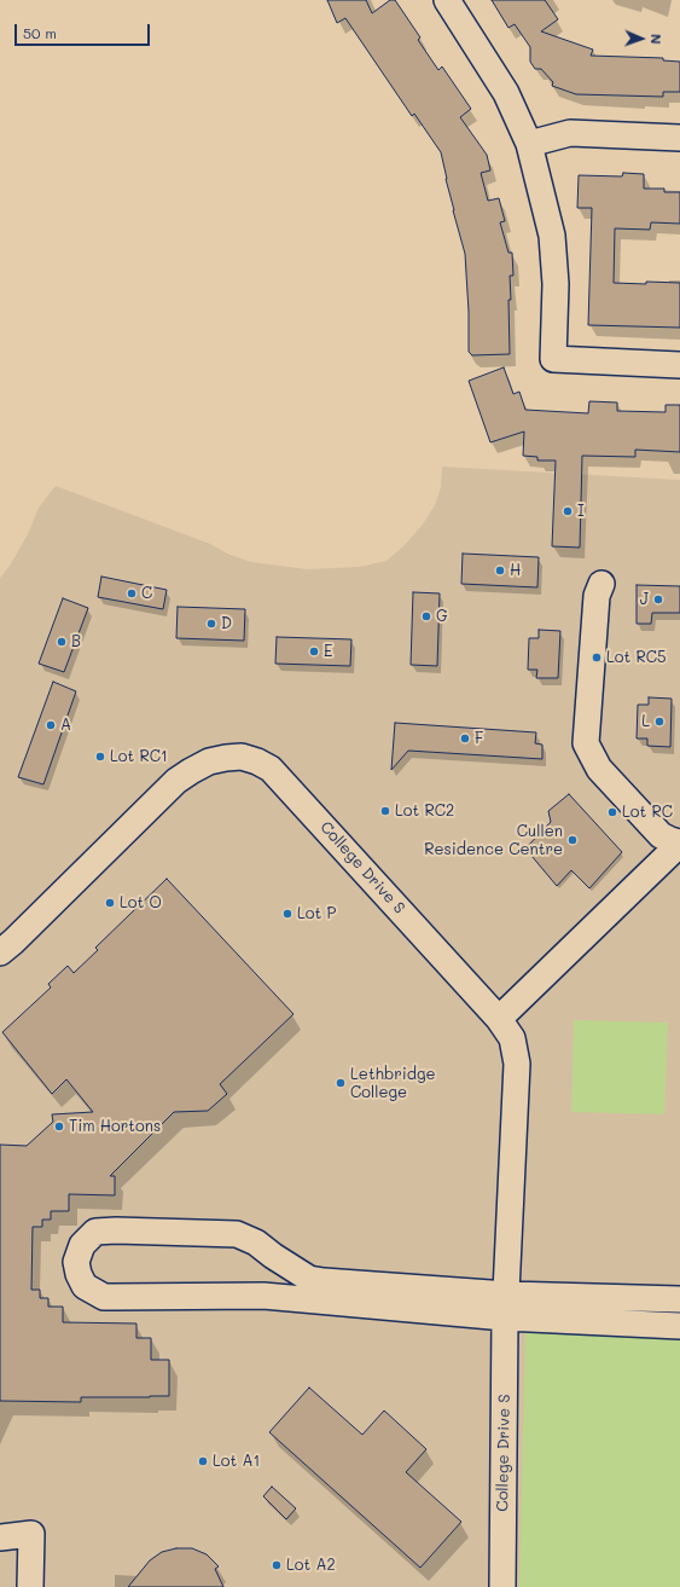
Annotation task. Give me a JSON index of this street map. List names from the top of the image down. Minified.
{"streets":{"street":["College Drive S"]},"places":["I","H","C","J","G","D","B","E","Lot RC5","L","A","F","Lot RC1","Lot RC2","Lot RC","Cullen Residence Centre","Lot O","Lot P","Lethbridge College","Tim Hortons","Lot A1","Lot A2"],"scale_bar":"50 m","north":"right"}
